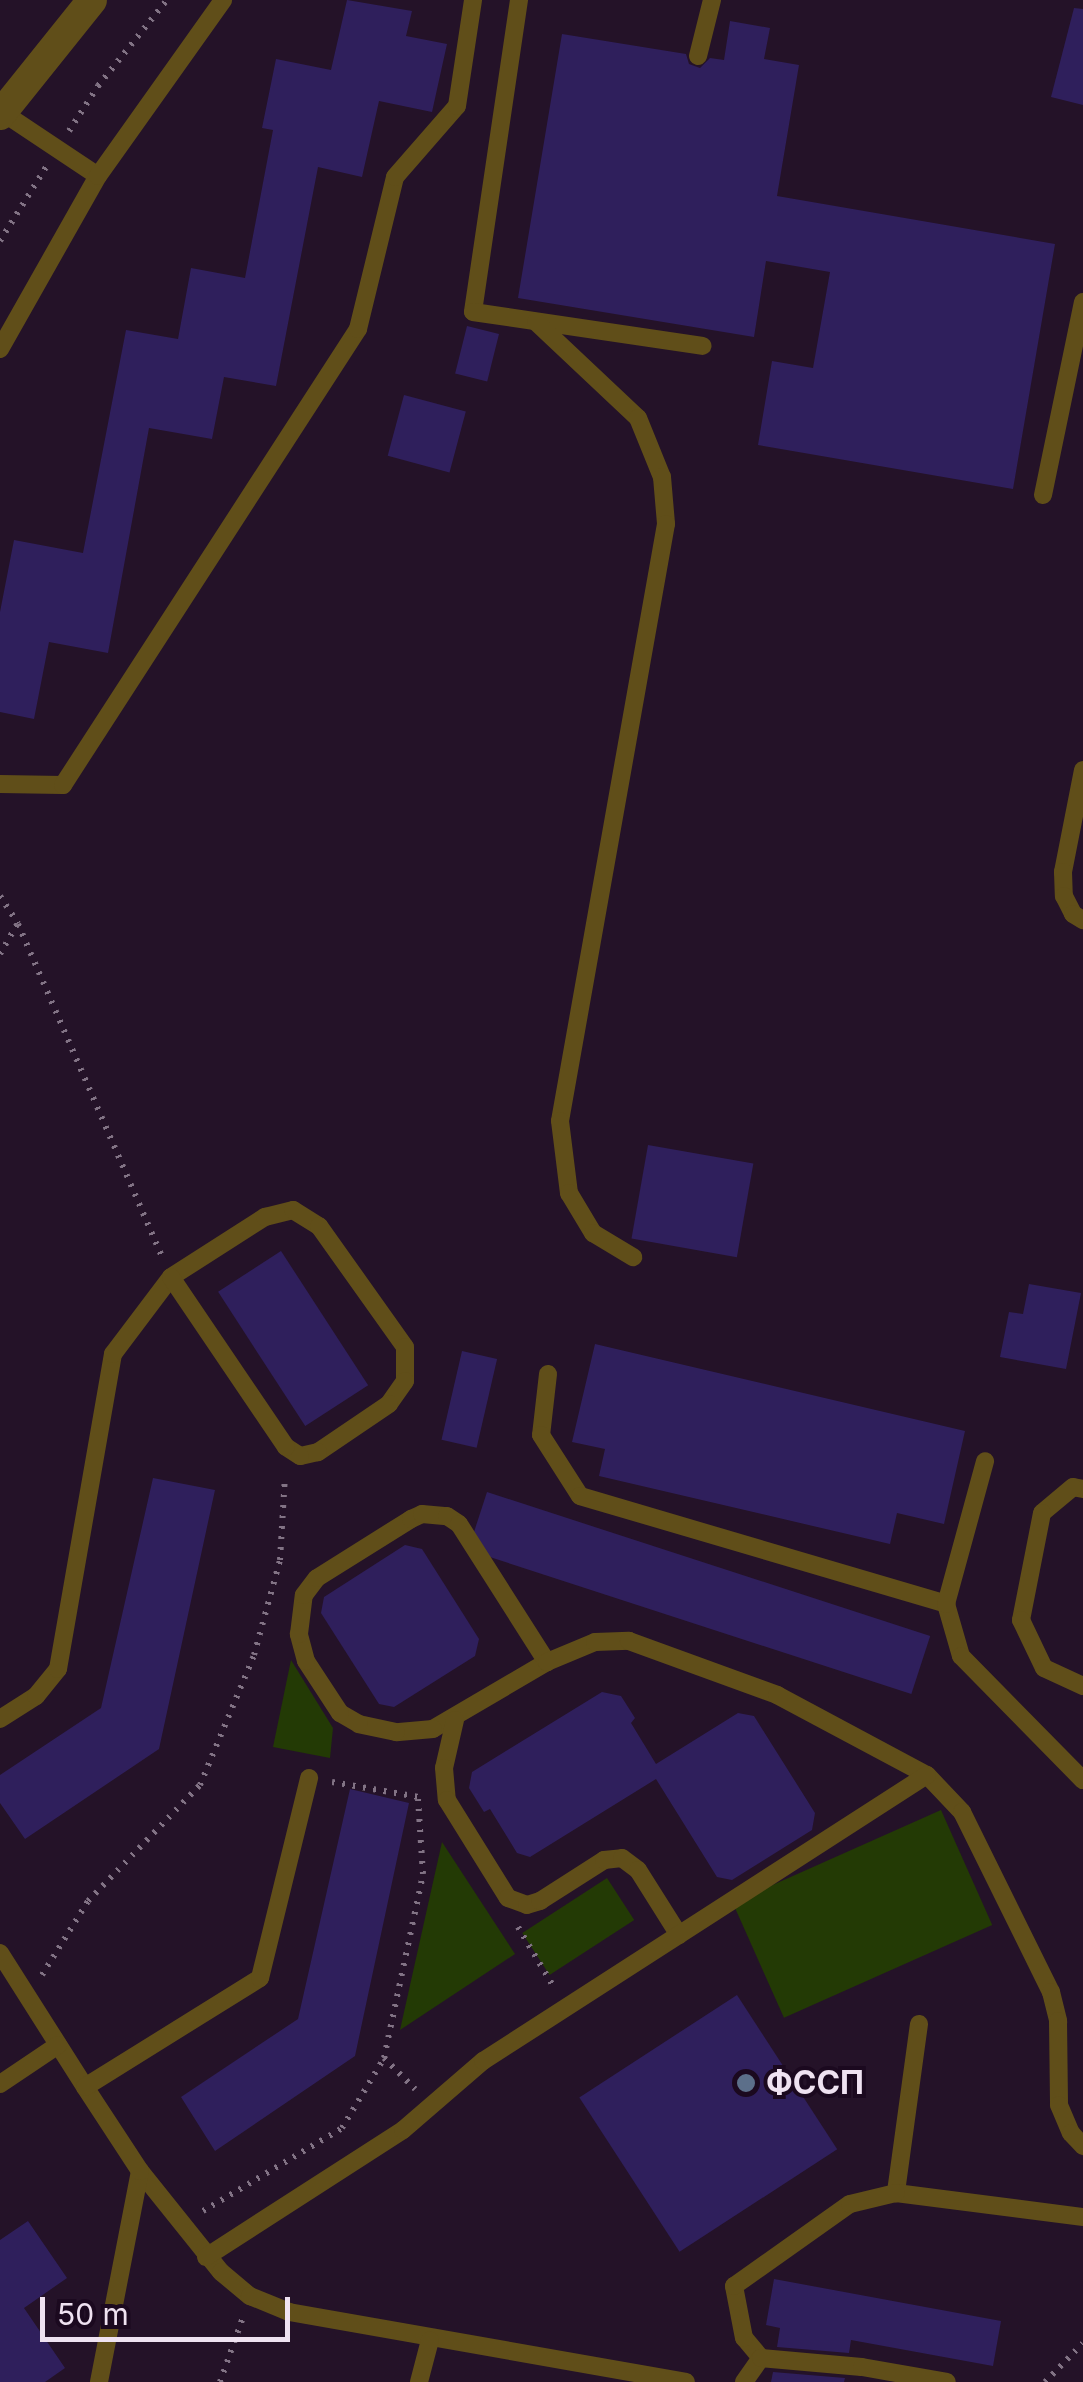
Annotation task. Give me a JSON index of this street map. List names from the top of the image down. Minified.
{"places":["ФССП"],"scale_bar":"50 m"}
